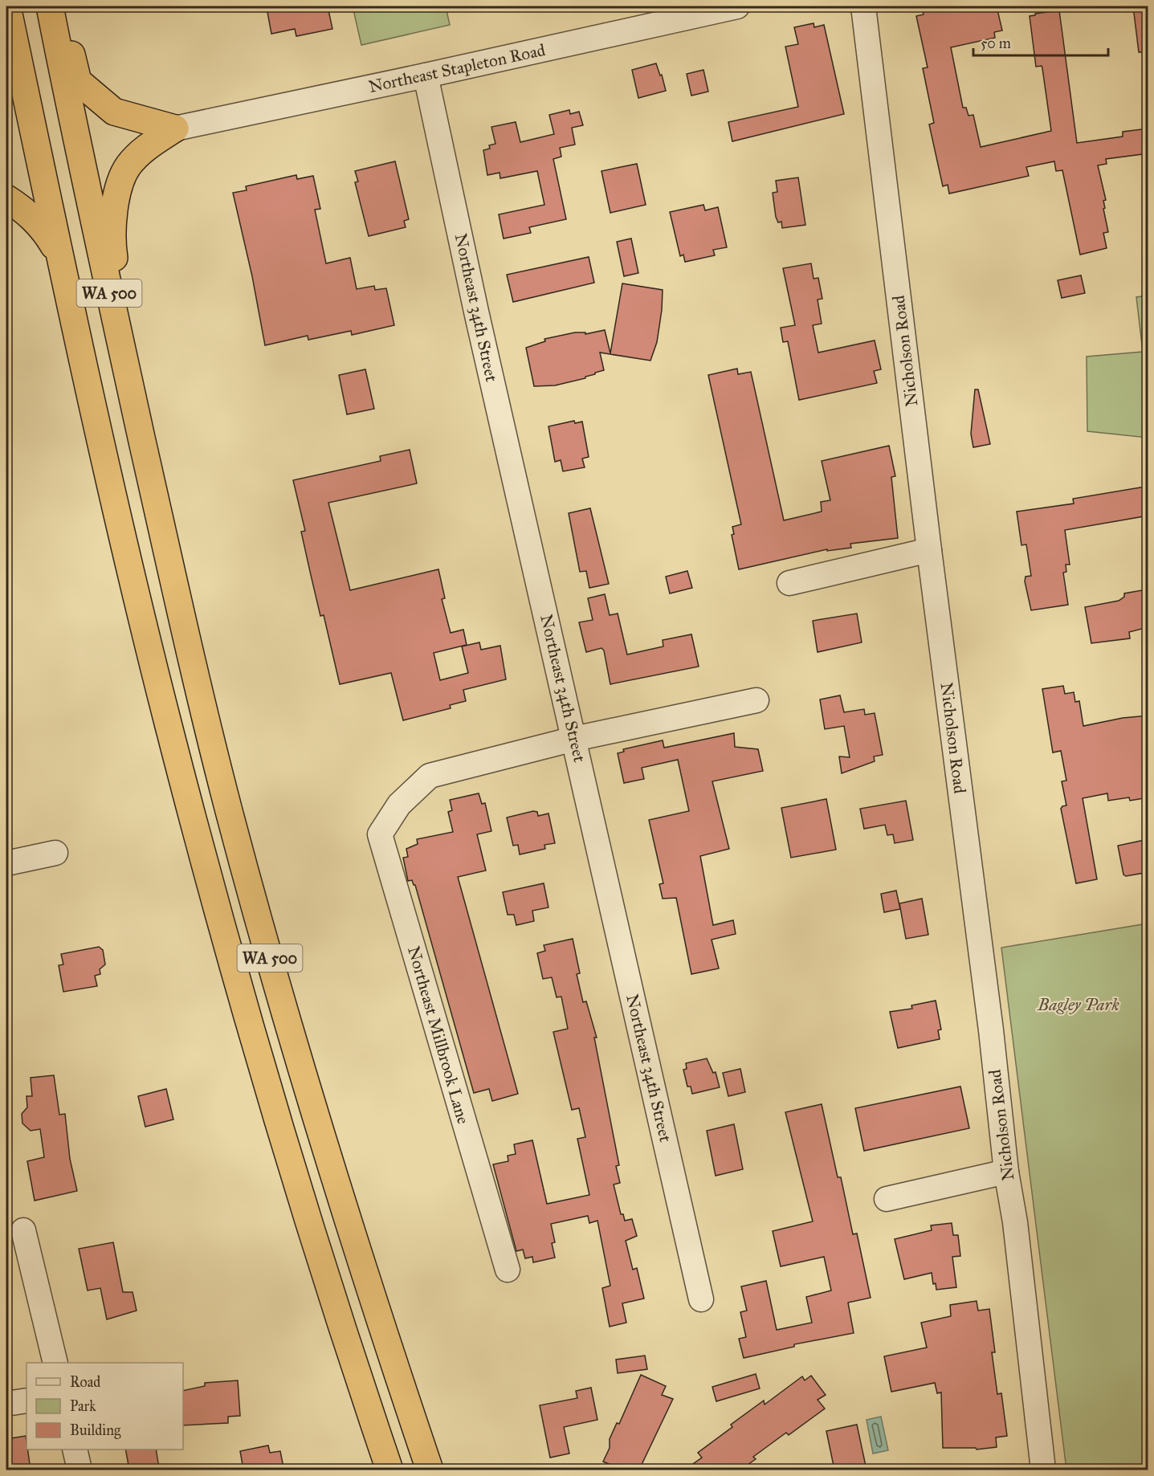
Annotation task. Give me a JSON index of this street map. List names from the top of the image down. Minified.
{"streets":{"highway":["WA 500"],"street":["Northeast Stapleton Road","Northeast 34th Street","Nicholson Road","Northeast Millbrook Lane"]},"crossings":[["Northeast Stapleton Road","Northeast 34th Street"],["Northeast 34th Street","Northeast Millbrook Lane"]],"parks":["Bagley Park"],"legend":["Road","Park","Building"],"scale_bar":"50 m"}
